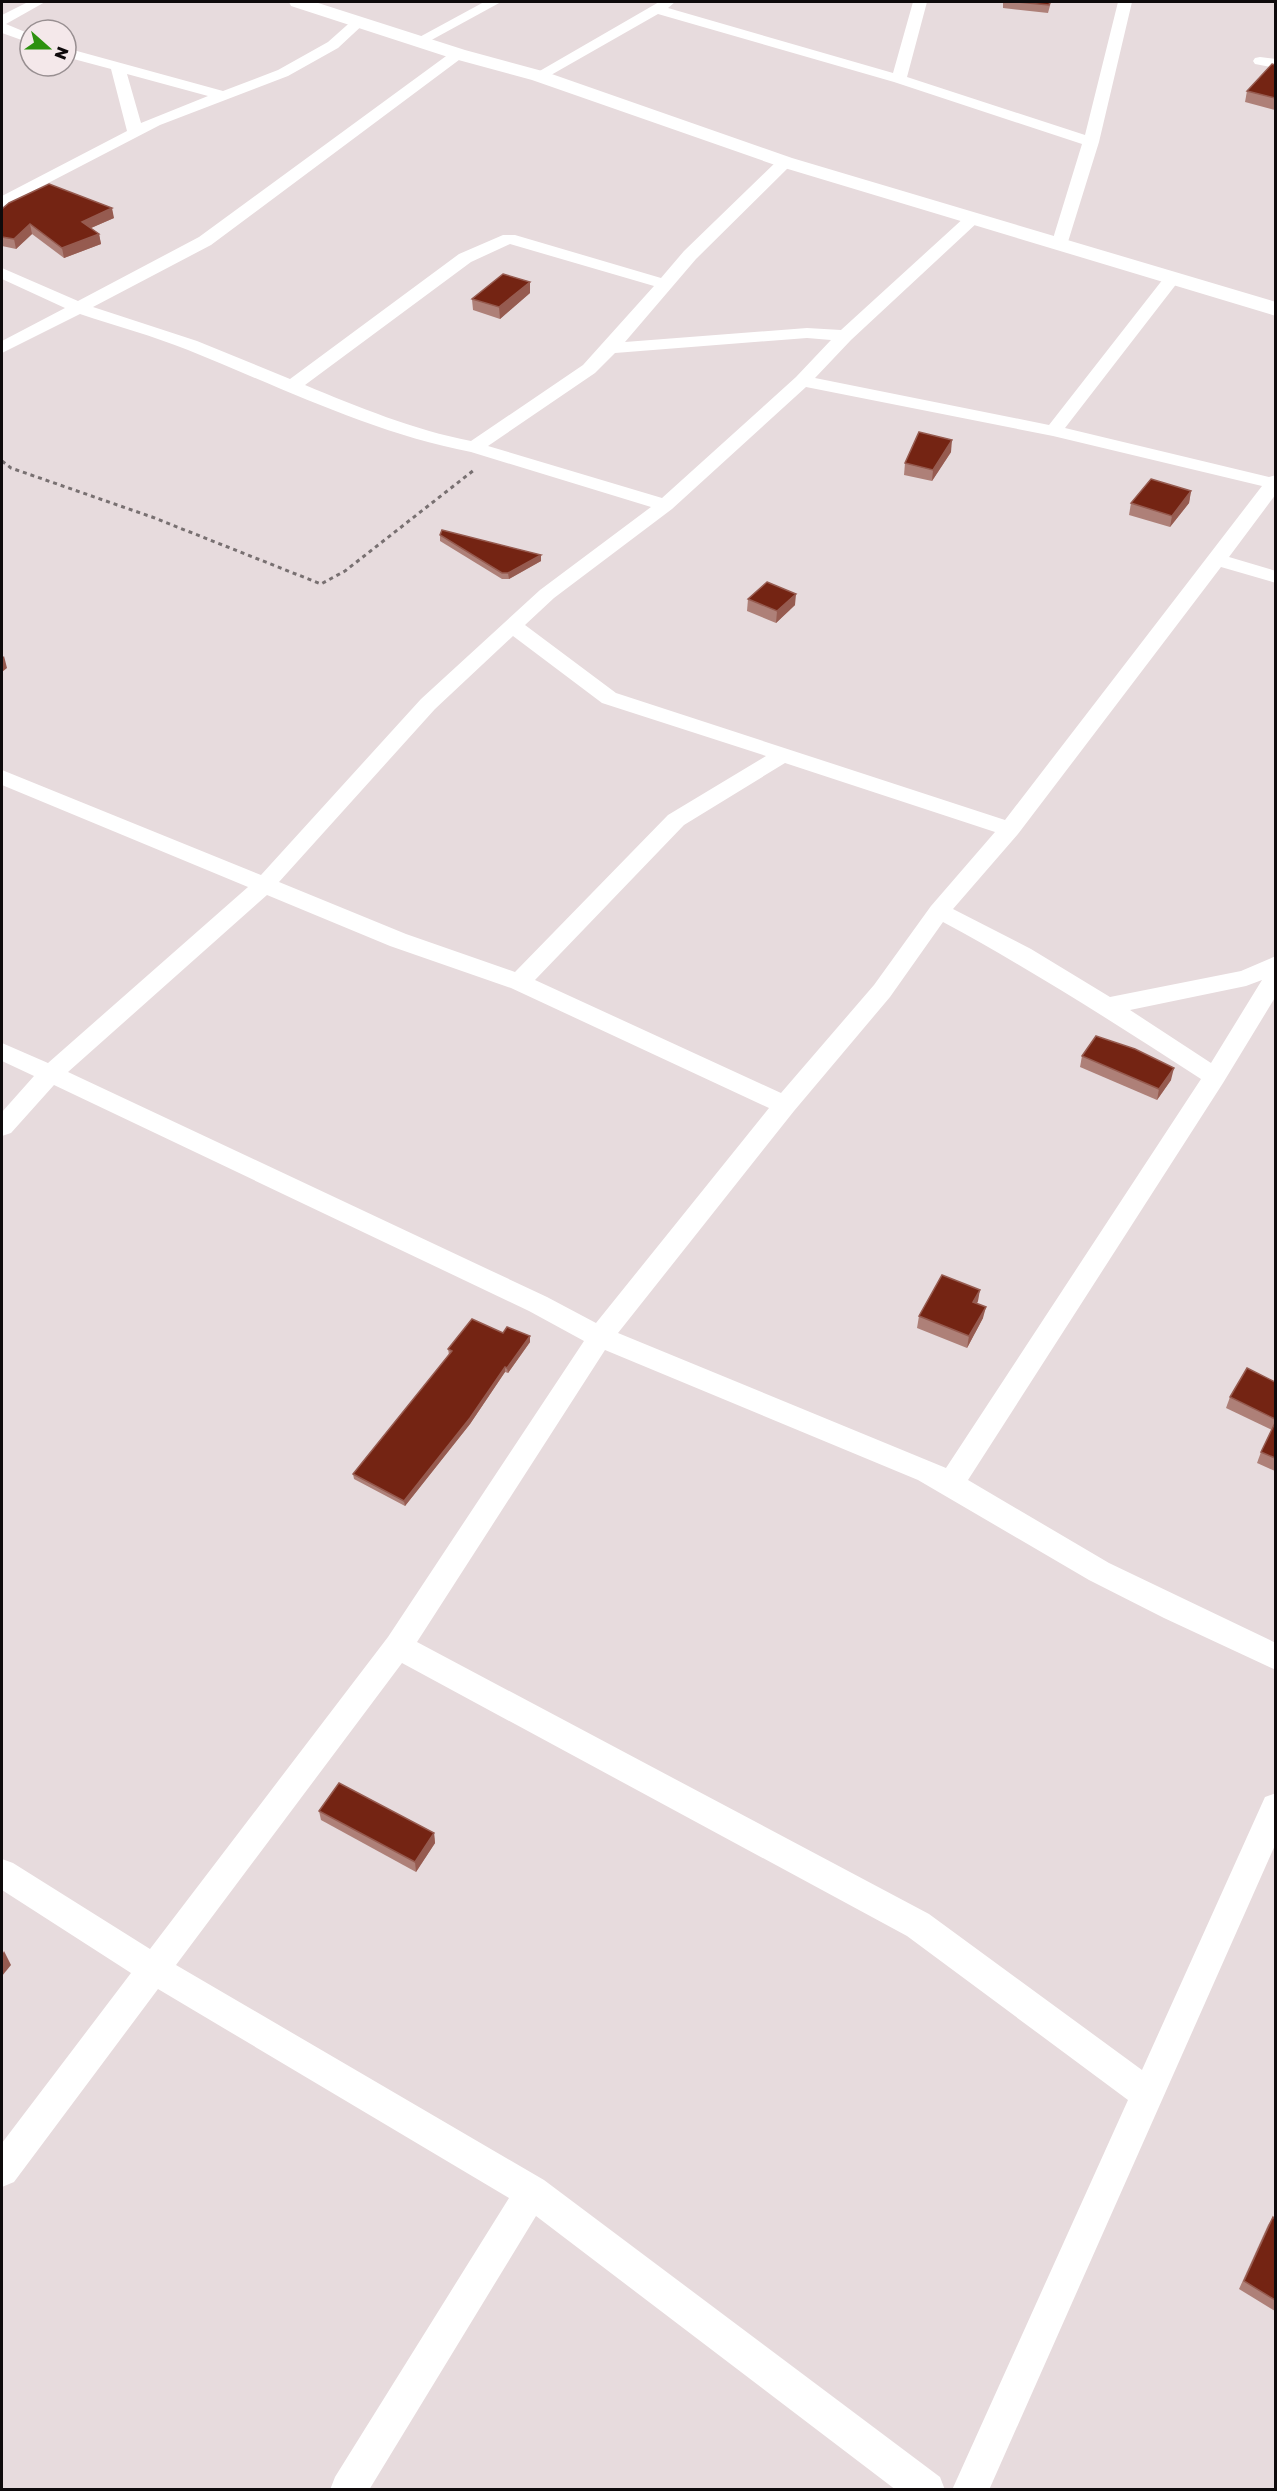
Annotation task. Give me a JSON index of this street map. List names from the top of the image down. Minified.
{"north":"right"}
